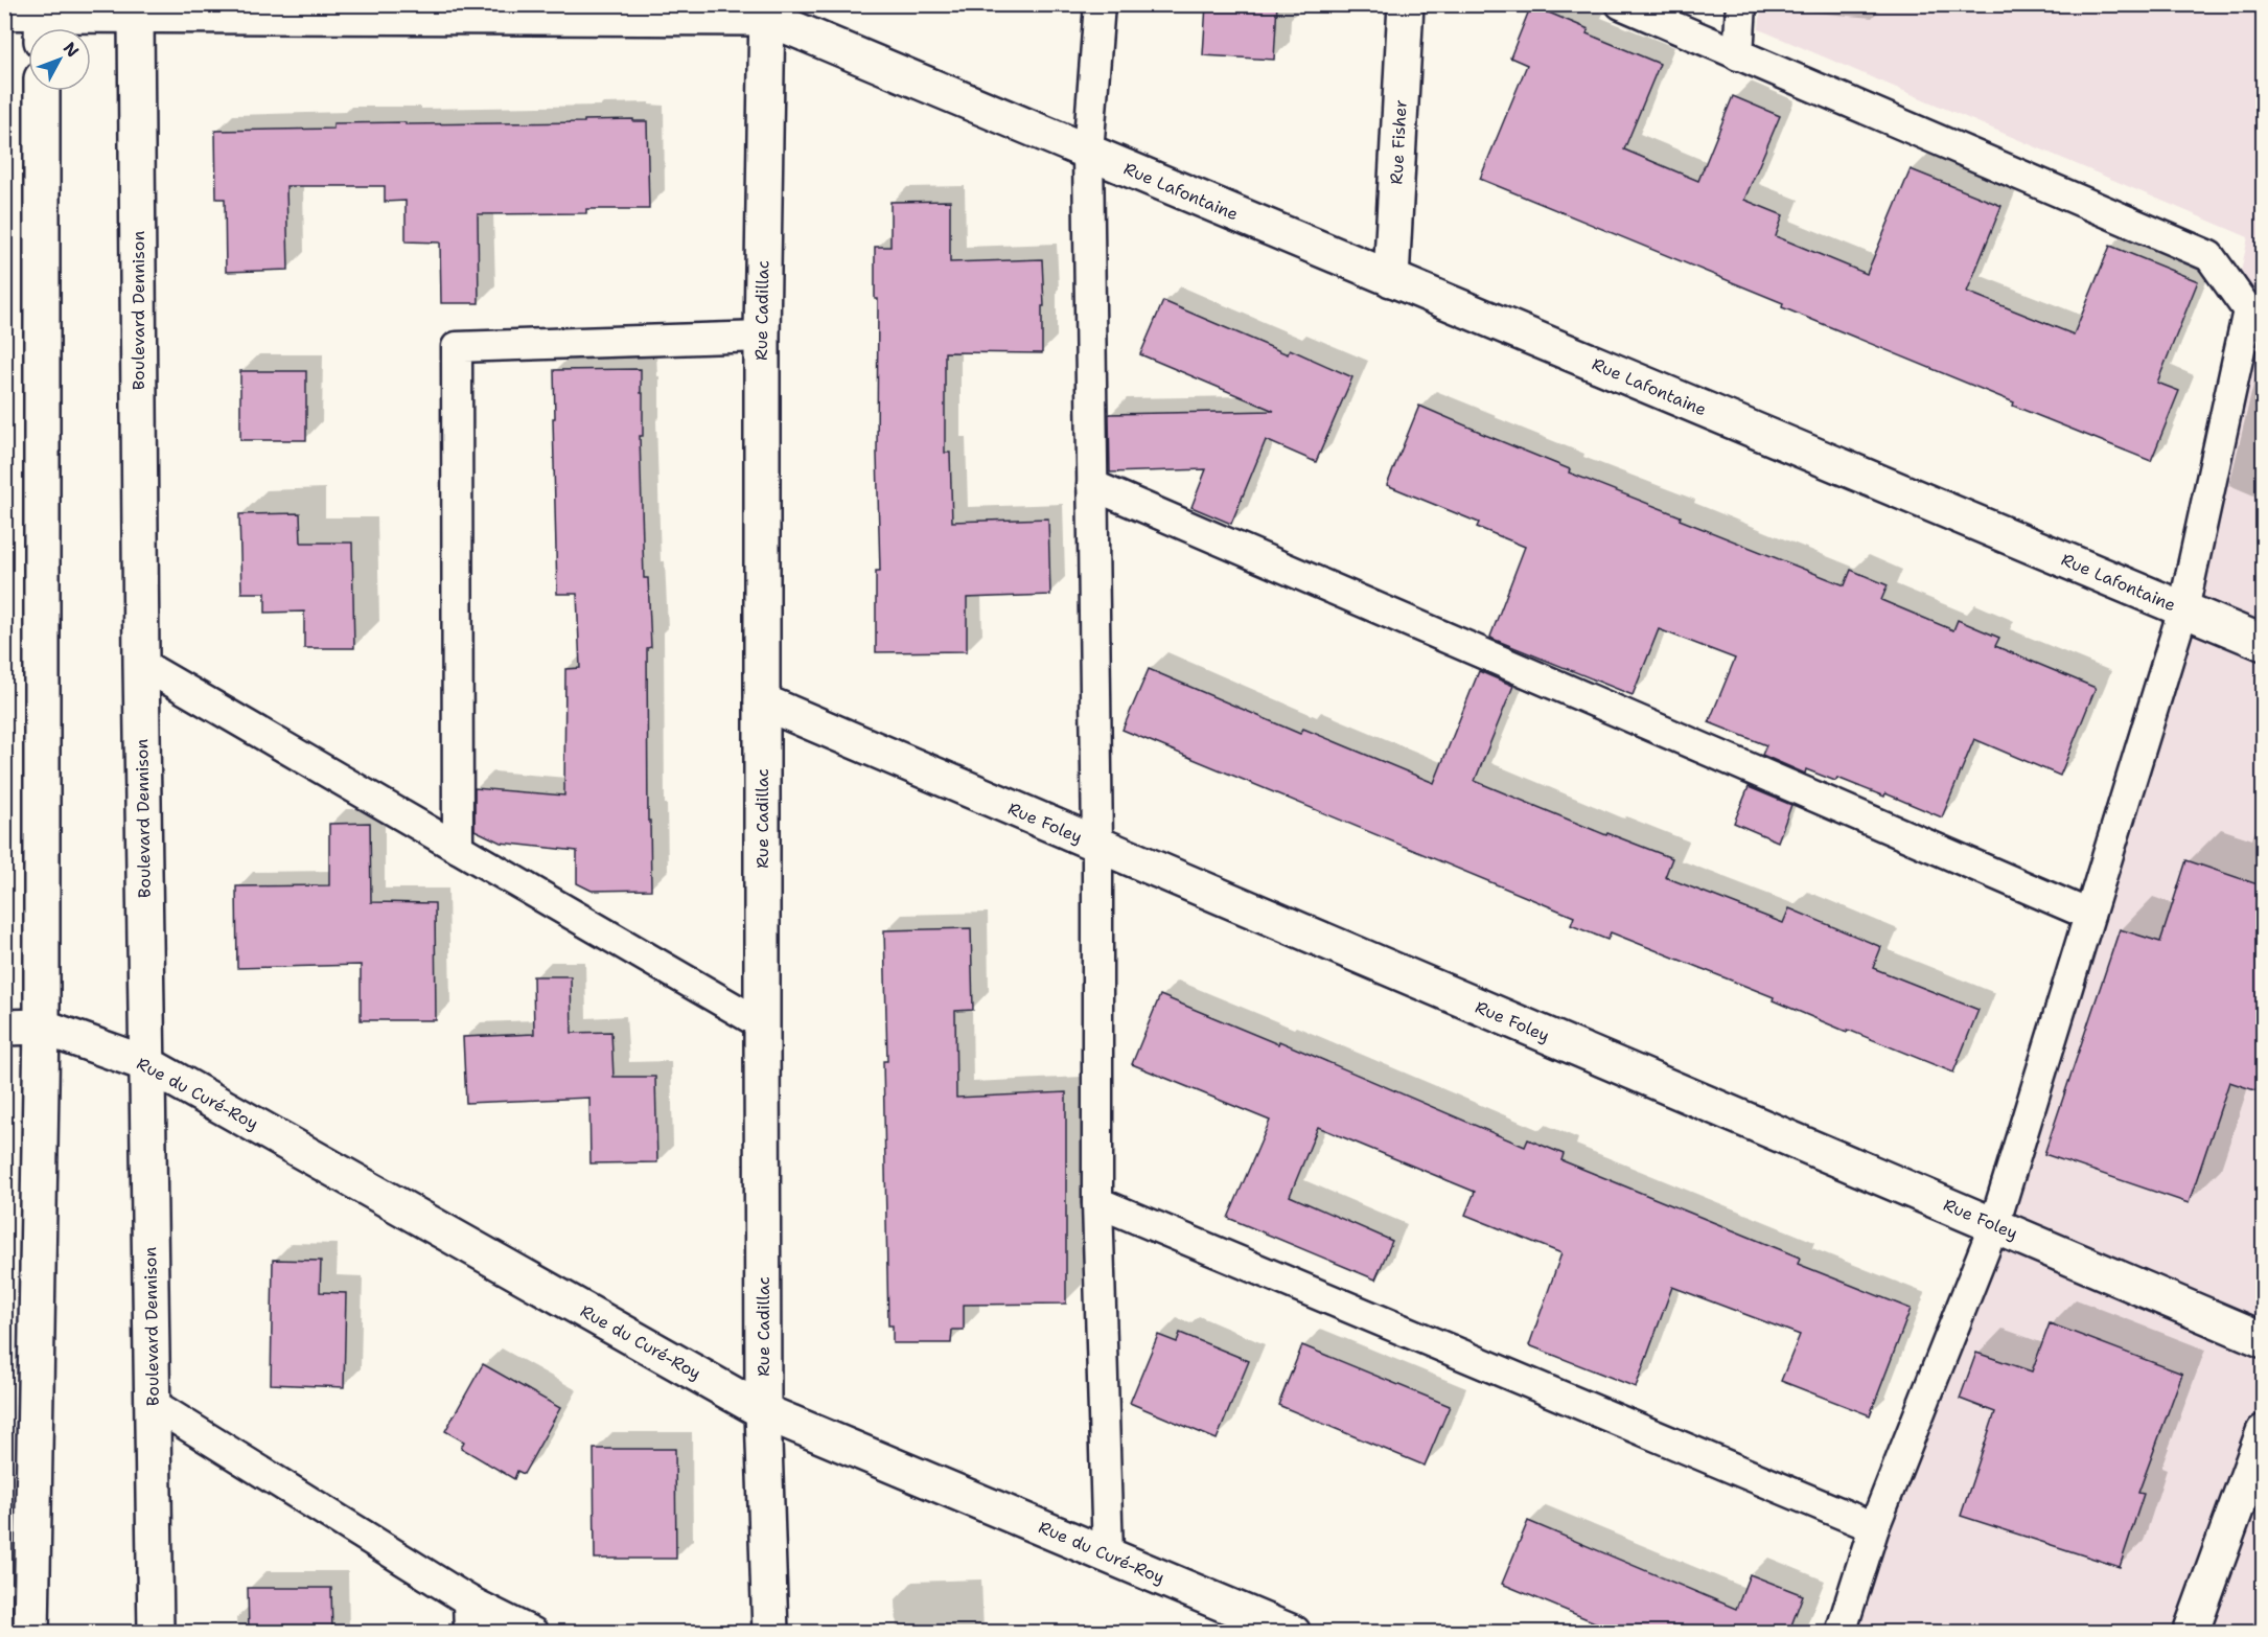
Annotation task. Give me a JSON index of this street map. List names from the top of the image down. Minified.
{"streets":{"street":["Rue Fisher","Rue Lafontaine","Boulevard Dennison","Rue Cadillac","Rue Foley","Rue du Curé-Roy"]},"crossings":[["Rue Fisher","Rue Lafontaine"],["Rue Lafontaine","Boulevard Dennison"],["Rue Lafontaine","Rue Cadillac"],["Boulevard Dennison","Rue du Curé-Roy"],["Rue Cadillac","Rue Foley"],["Rue Cadillac","Rue du Curé-Roy"]],"north":"top right"}
